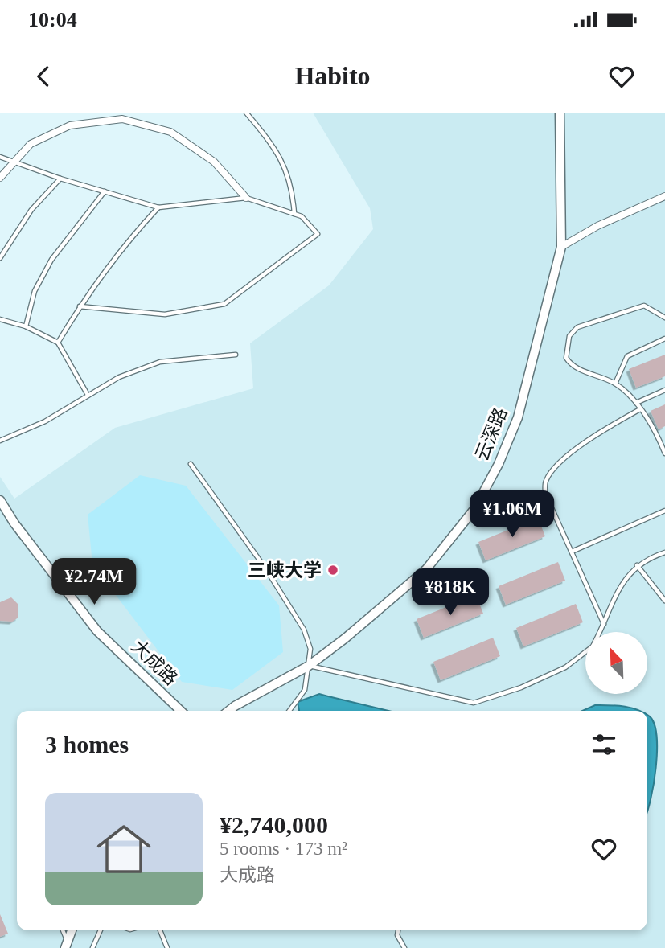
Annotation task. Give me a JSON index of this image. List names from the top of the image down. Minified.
{"streets":{"street":["云深路","大成路"]},"places":["三峡大学"],"north":"top left","page":{"status":"10:04","header":"Habito","price":["¥1.06M","¥2.74M","¥818K"],"heading":"3 homes","list":[{"name":"¥2,740,000","note":"5 rooms · 173 m² · 大成路"}]}}
